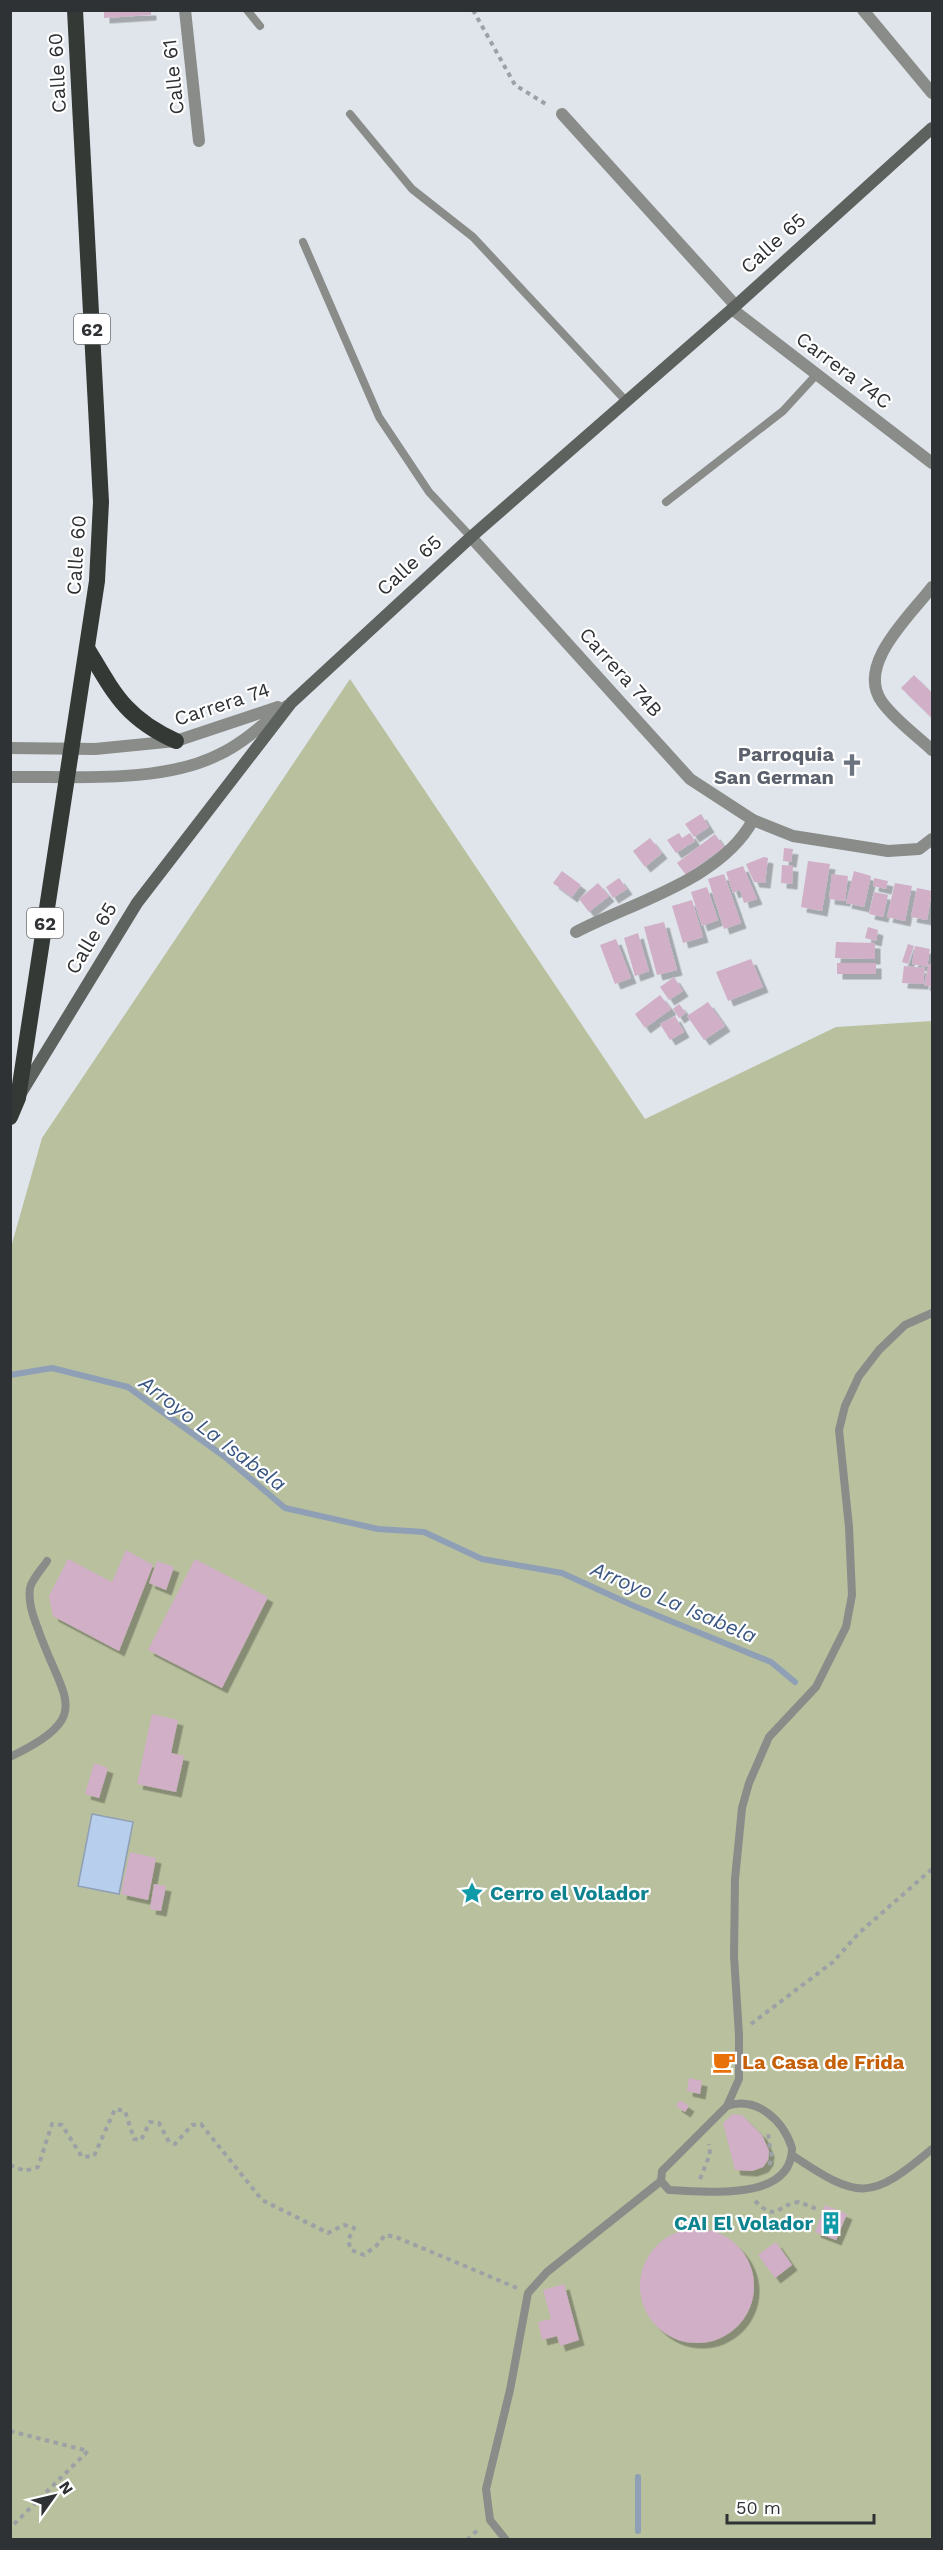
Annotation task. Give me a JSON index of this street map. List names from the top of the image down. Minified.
{"streets":{"highway":["Calle 60","Calle 65","62"],"street":["Calle 61","Carrera 74C","Carrera 74B","Carrera 74"]},"crossings":[["Calle 60","Calle 65"],["Calle 60","Carrera 74"],["Calle 65","Carrera 74C"],["Calle 65","Carrera 74B"],["Calle 65","Carrera 74"]],"water":["Arroyo La Isabela"],"places":{"church":["Parroquia San German"],"place":["Cerro el Volador"],"cafe":["La Casa de Frida"],"building":["CAI El Volador"]},"scale_bar":"50 m","north":"top right"}
